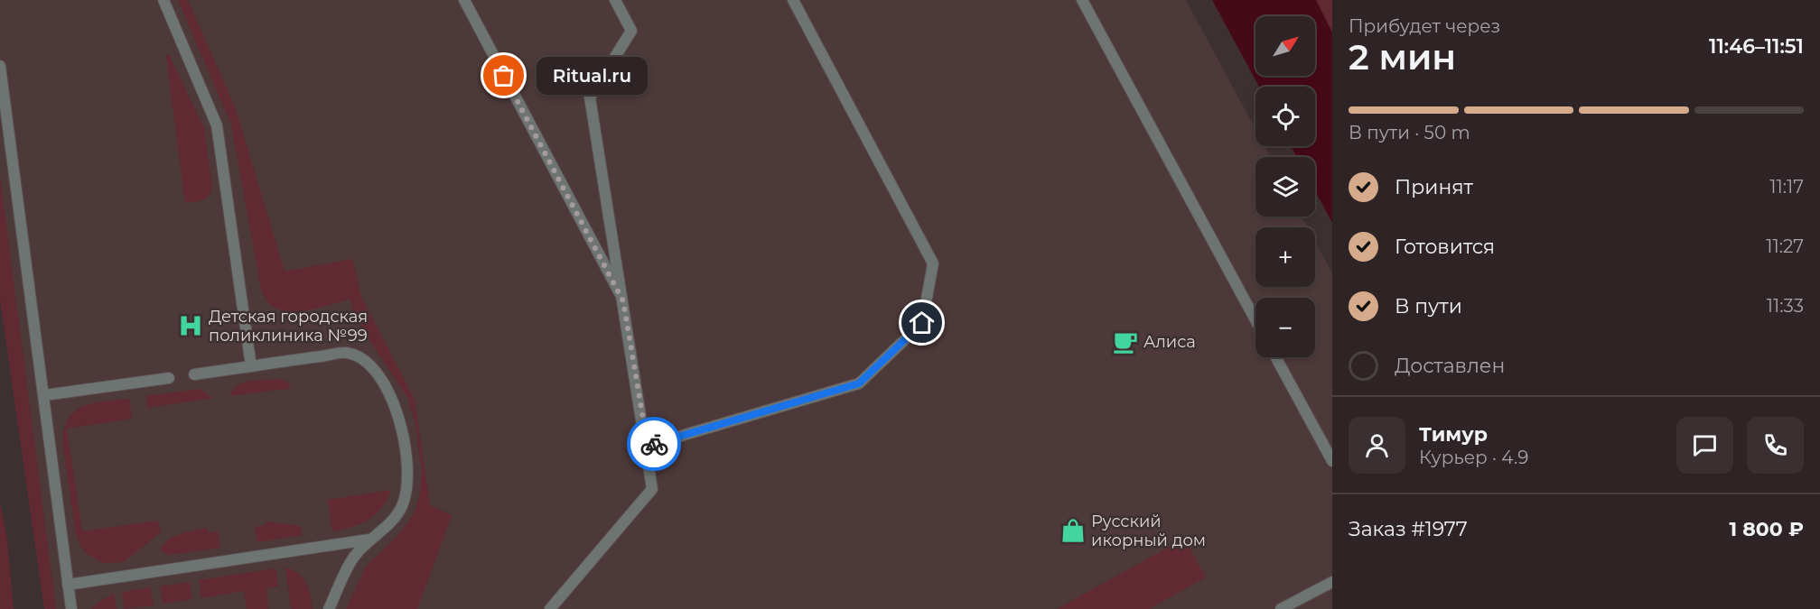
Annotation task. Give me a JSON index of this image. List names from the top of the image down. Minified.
{"places":{"other":["Ritual.ru"],"hospital":["Детская городская поликлиника №99"],"cafe":["Алиса"],"shop":["Русский икорный дом"]},"north":"top right","page":{"heading":["2 мин","Прибудет через","11:46–11:51"],"panel":["Тимур","Курьер · 4.9","Заказ #1977","1 800 ₽"],"map_buttons":["+","−"],"bubble":"Ritual.ru","bar":"В пути · 50 m","list":[["Принят","11:17"],["Готовится","11:27"],["В пути","11:33"],"Доставлен"]}}
